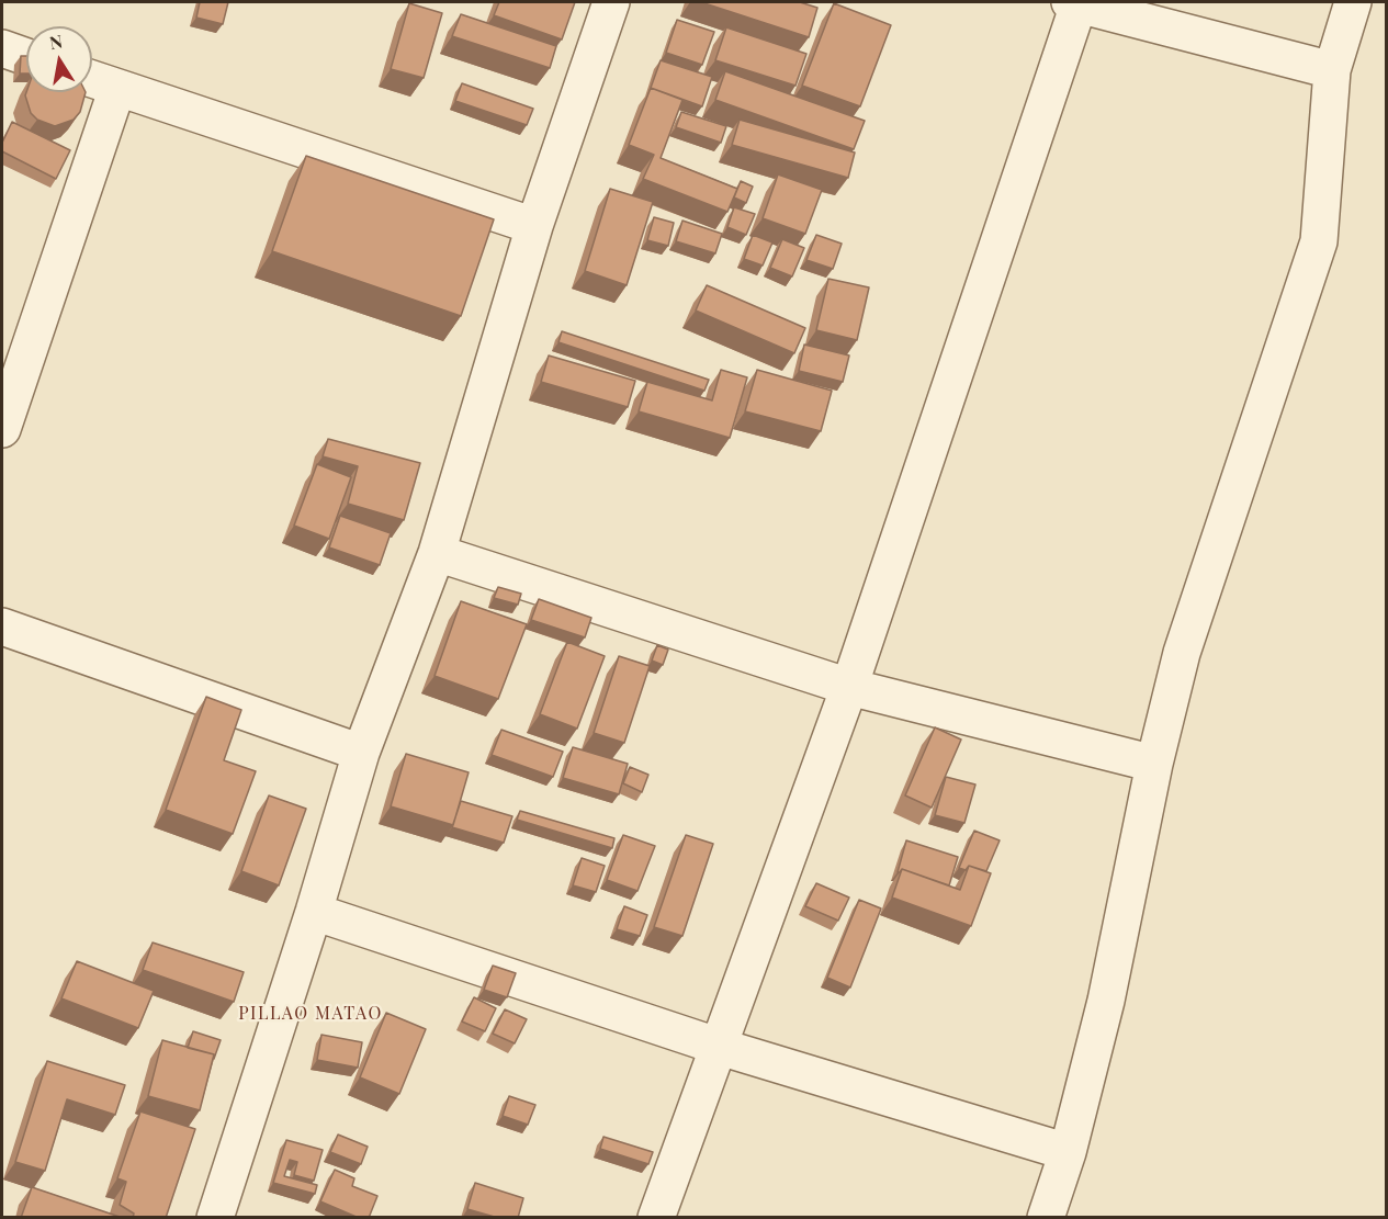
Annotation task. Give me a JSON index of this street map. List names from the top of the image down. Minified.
{"districts":["PILLAO MATAO"],"north":"top"}
